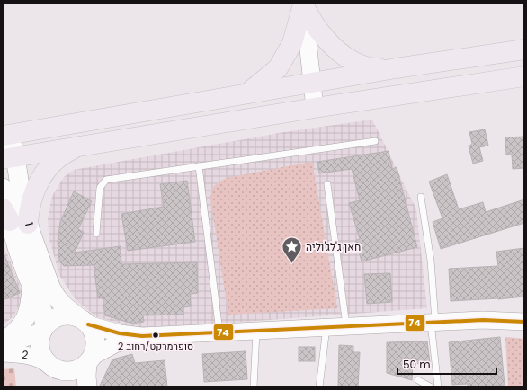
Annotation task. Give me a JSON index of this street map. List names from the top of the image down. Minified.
{"streets":{"main road":["1"],"street":["2"]},"crossings":[["1","2"]],"places":{"place":["חאן ג'לג'וליה"],"other":["סופרמרקט/רחוב 2"]},"lines":["transit line 74"],"scale_bar":"50 m"}
